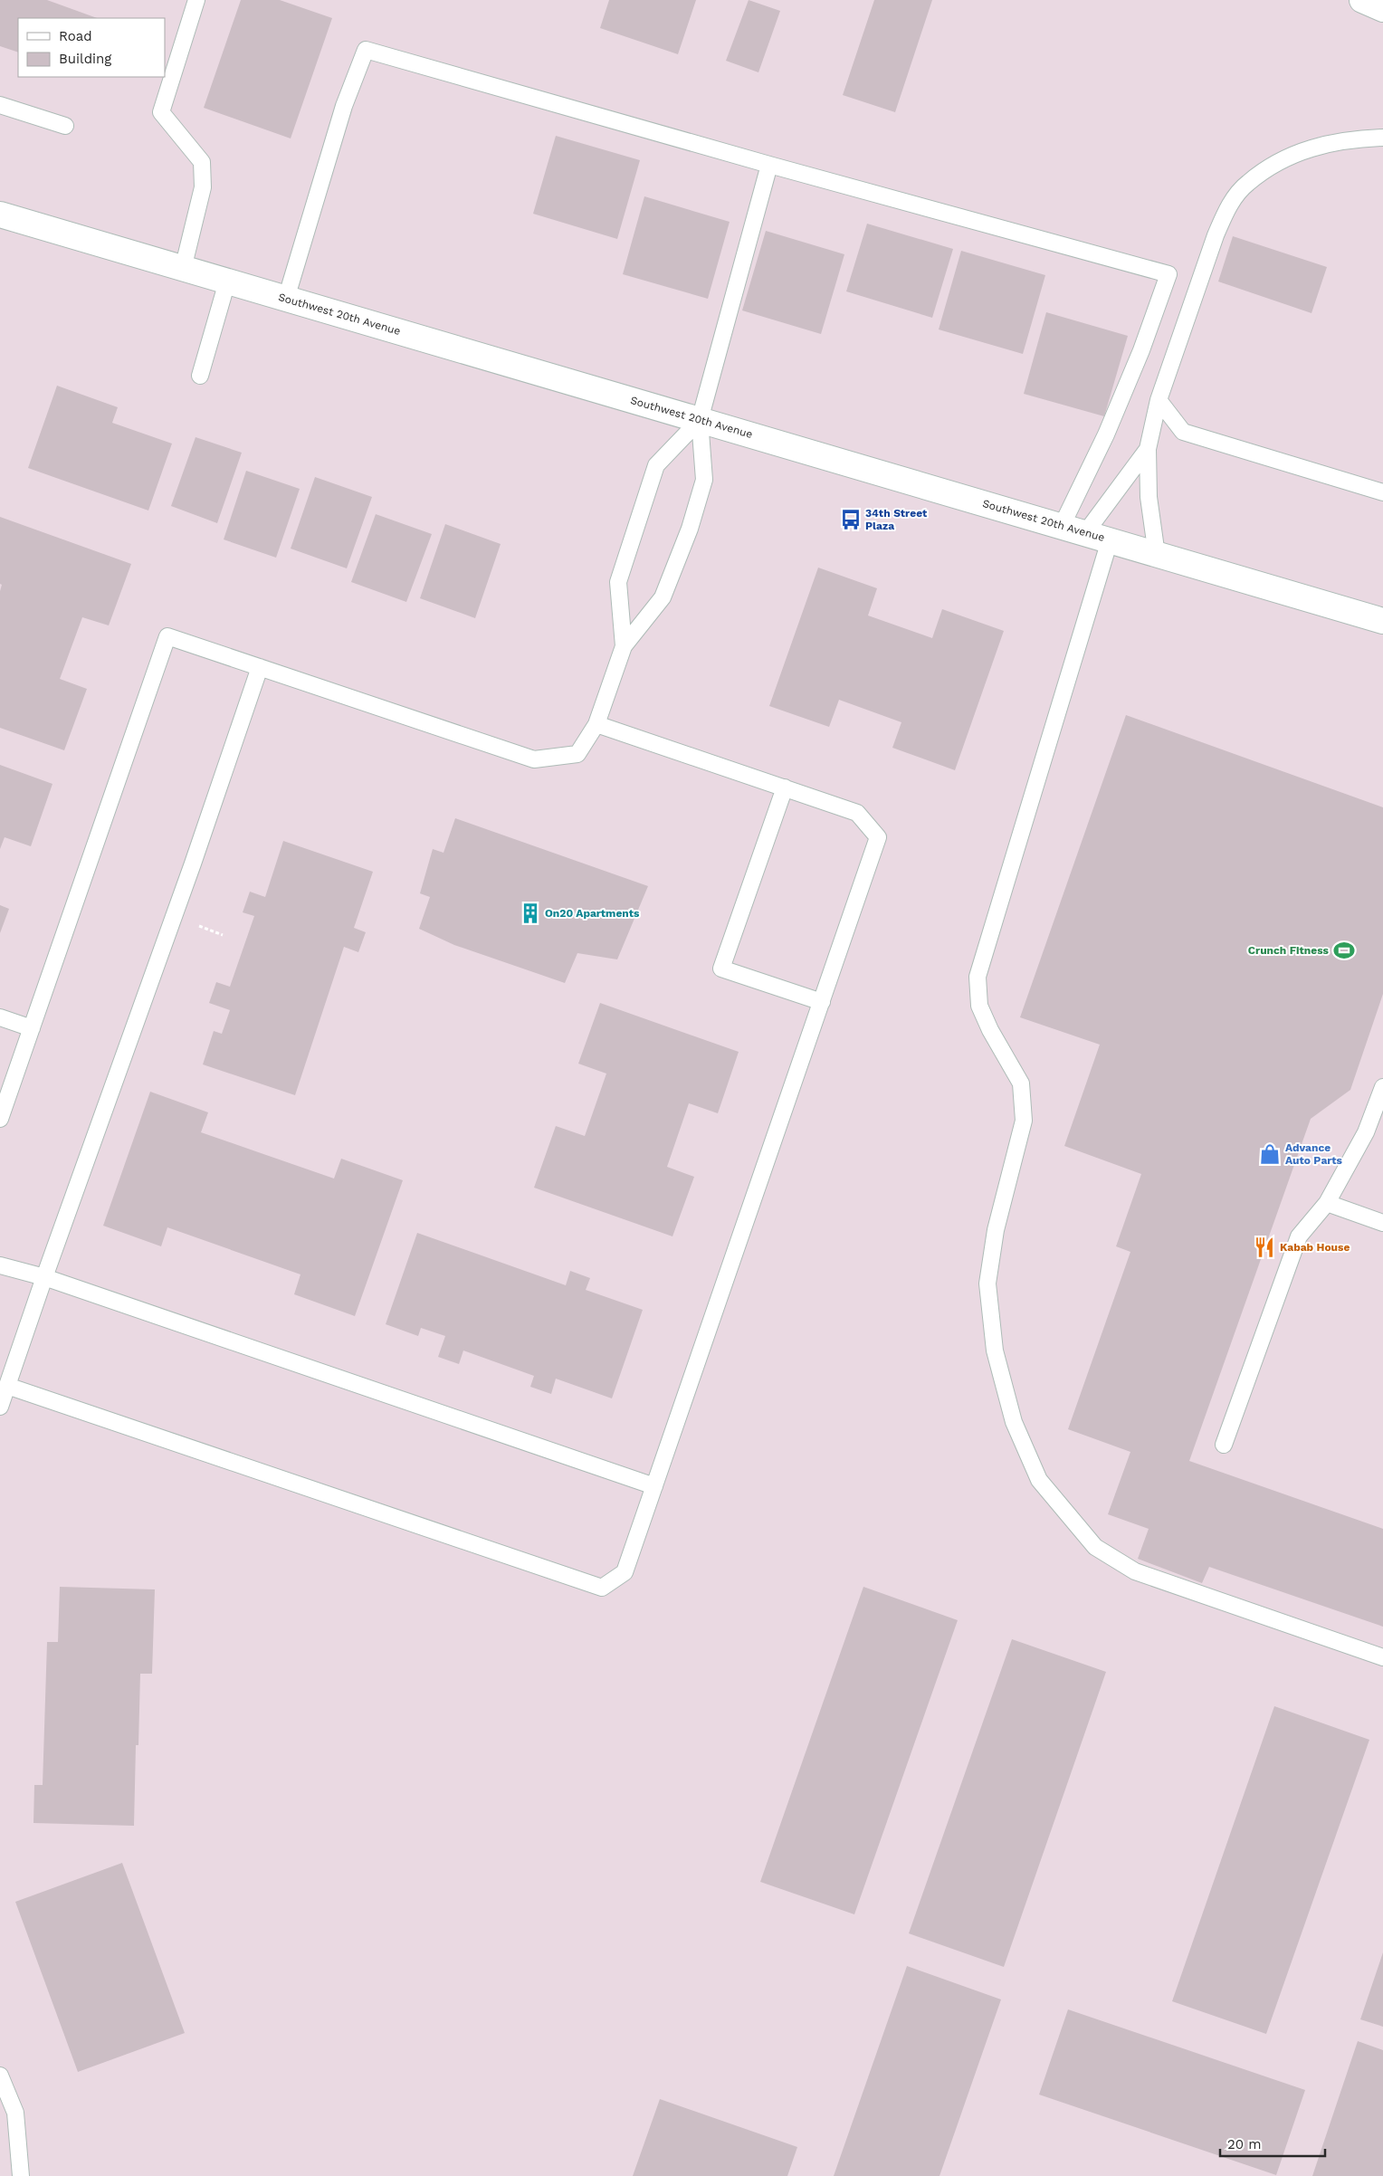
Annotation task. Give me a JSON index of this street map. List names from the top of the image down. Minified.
{"streets":{"main road":["Southwest 20th Avenue"]},"places":{"bus stop":["34th Street Plaza"],"building":["On20 Apartments"],"sports":["Crunch Fitness"],"shop":["Advance Auto Parts"],"restaurant":["Kabab House"]},"legend":["Road","Building"],"scale_bar":"20 m"}
